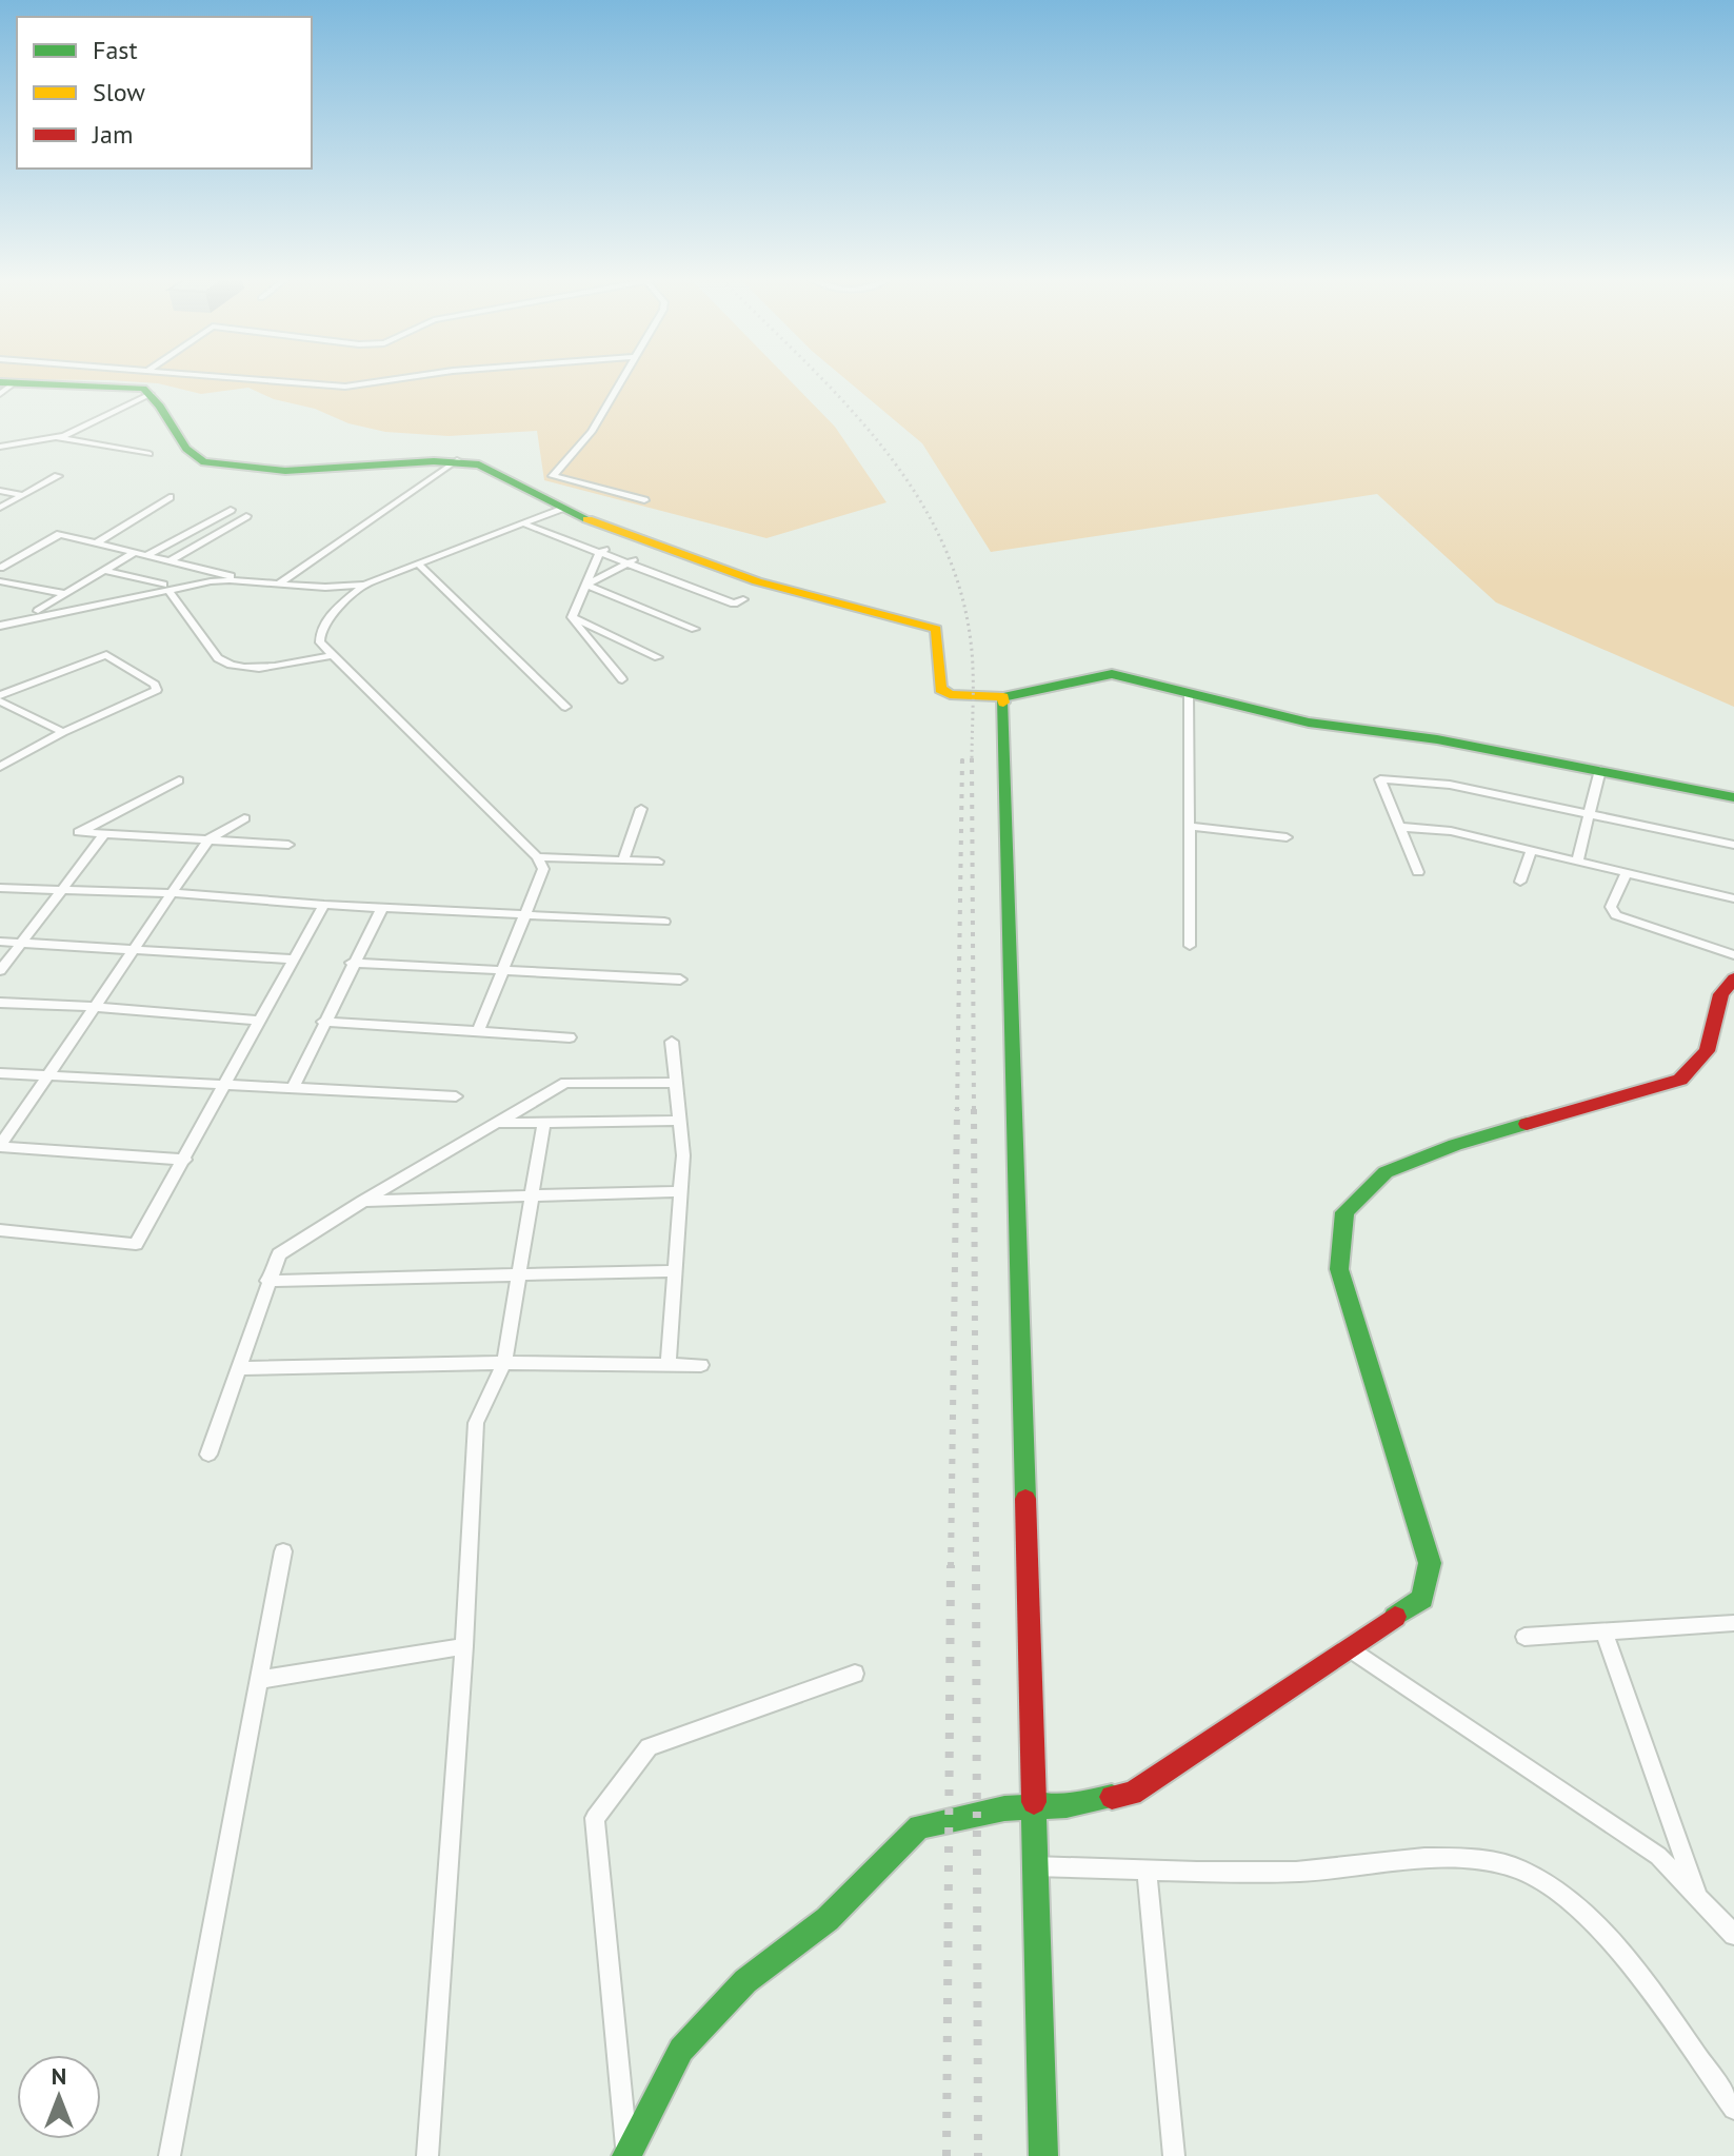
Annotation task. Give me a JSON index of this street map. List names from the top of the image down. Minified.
{"legend":["Fast","Slow","Jam"],"north":"top"}
